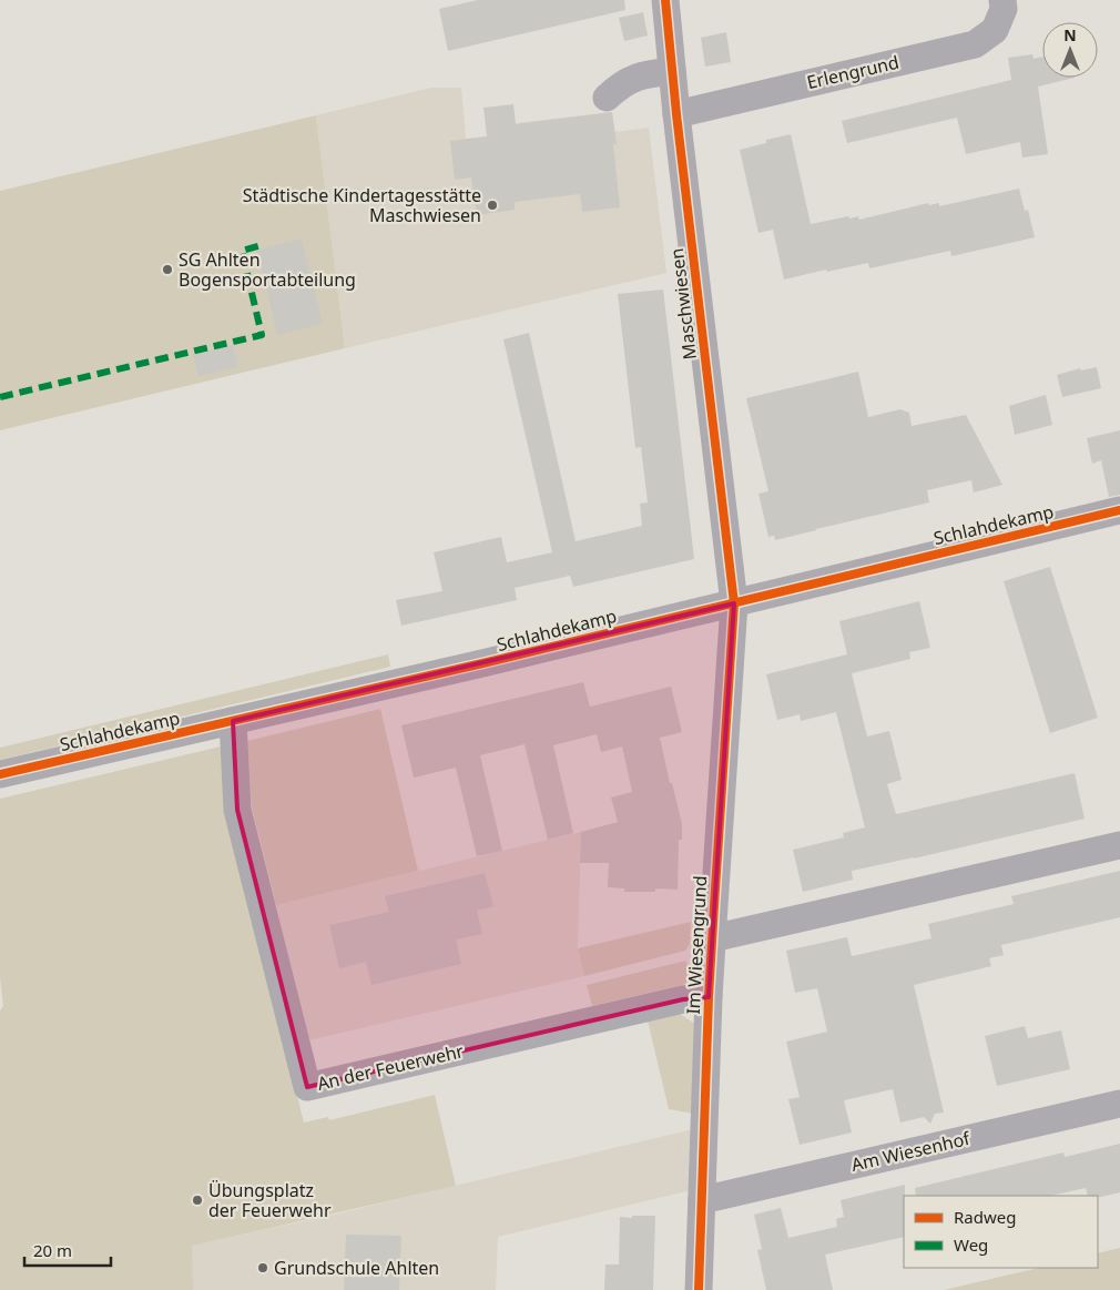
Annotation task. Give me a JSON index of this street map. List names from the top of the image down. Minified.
{"streets":{"street":["Erlengrund","Maschwiesen","Schlahdekamp","Im Wiesengrund","An der Feuerwehr","Am Wiesenhof"]},"crossings":[["Erlengrund","Maschwiesen"],["Maschwiesen","Schlahdekamp"],["Maschwiesen","Im Wiesengrund"],["Schlahdekamp","Im Wiesengrund"],["Schlahdekamp","An der Feuerwehr"],["Im Wiesengrund","An der Feuerwehr"],["Im Wiesengrund","Am Wiesenhof"]],"places":["Städtische Kindertagesstätte Maschwiesen","SG Ahlten Bogensportabteilung","Übungsplatz der Feuerwehr","Grundschule Ahlten"],"legend":["Radweg","Weg"],"scale_bar":"20 m","north":"top"}
